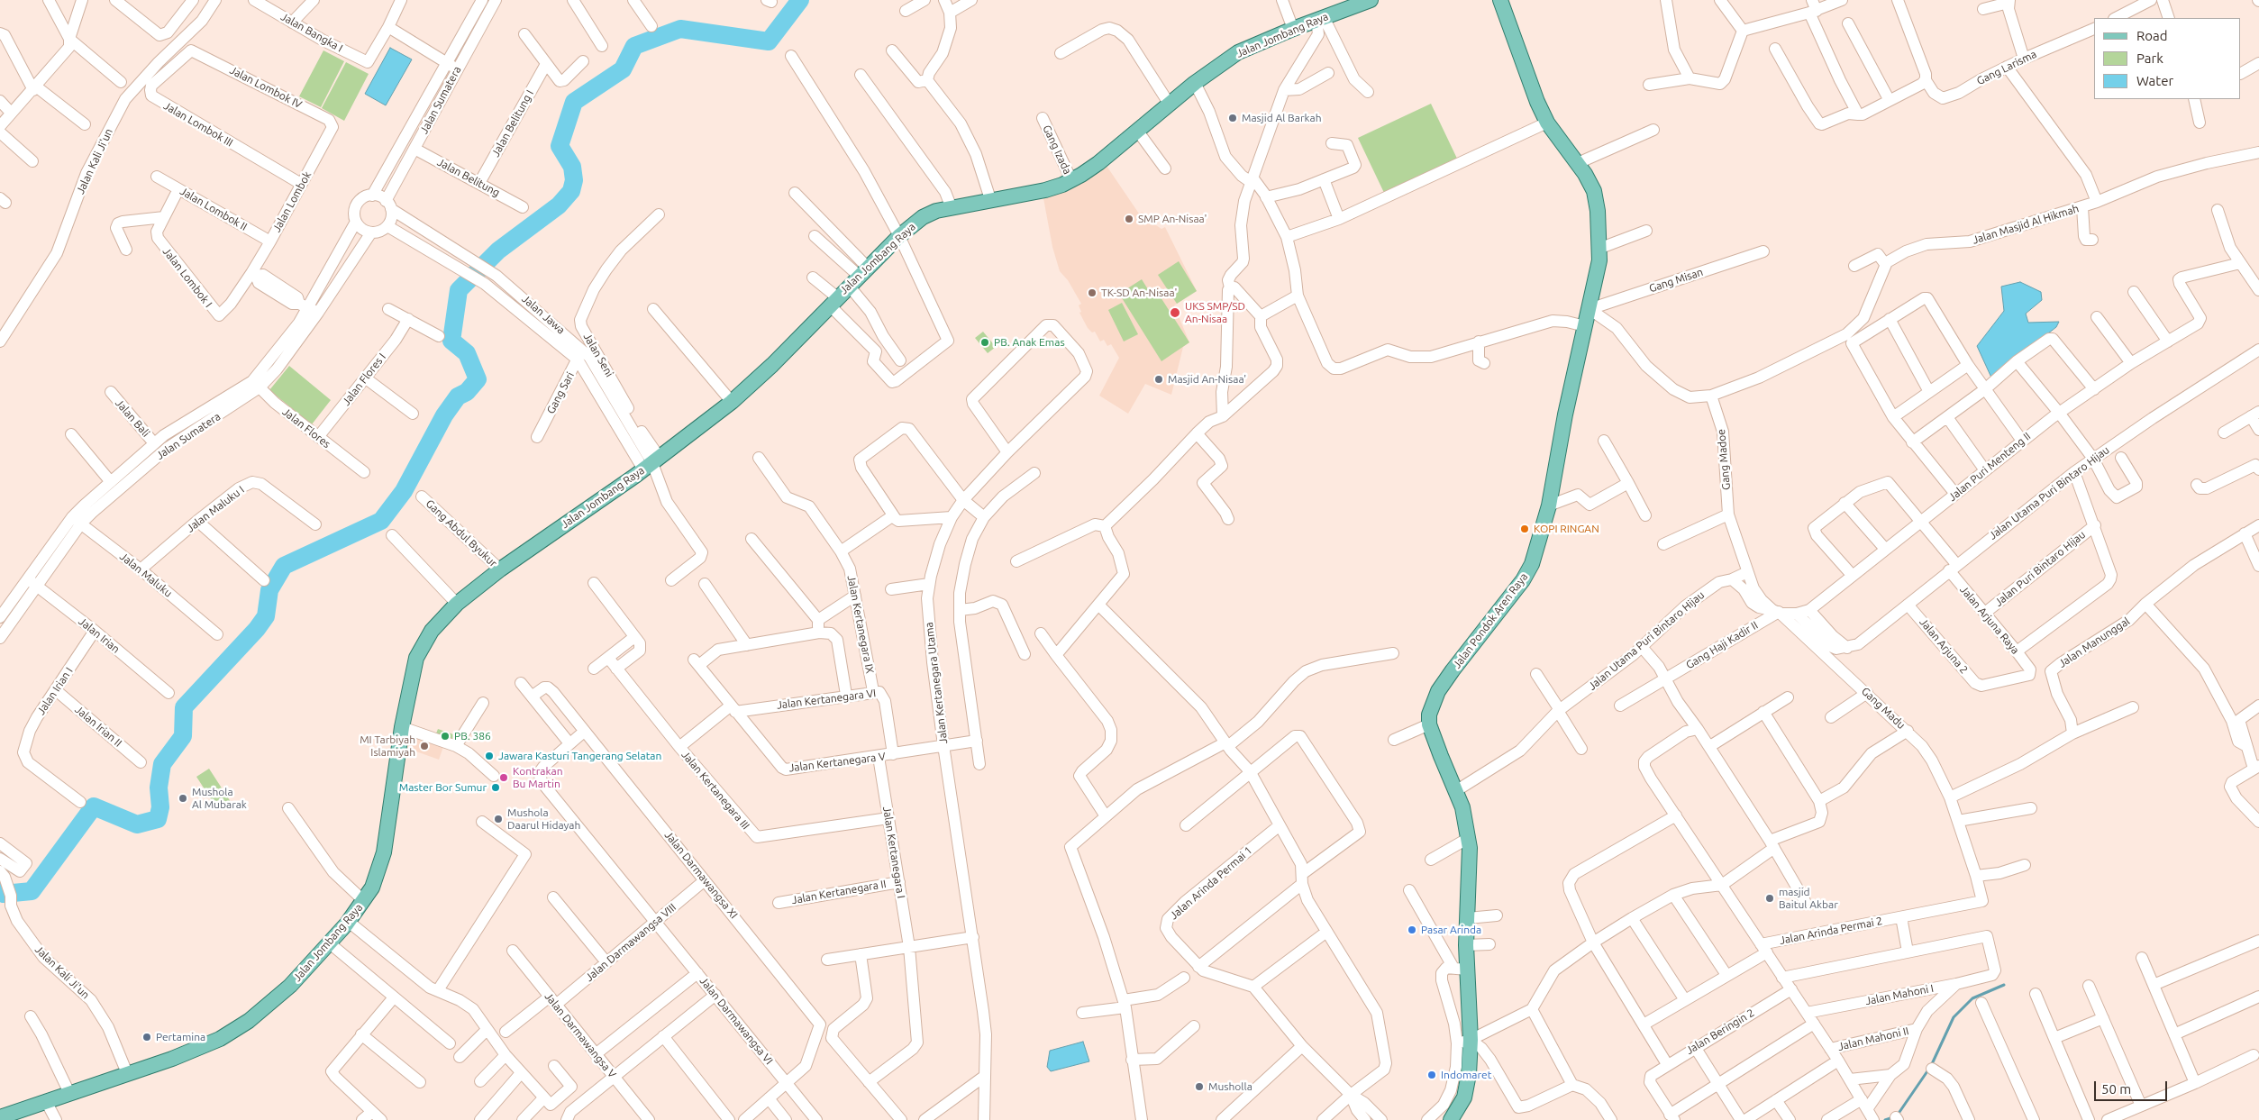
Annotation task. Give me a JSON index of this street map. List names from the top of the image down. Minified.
{"streets":{"main road":["Jalan Jombang Raya","Jalan Pondok Aren Raya"],"street":["Jalan Bangka I","Gang Larisma","Jalan Lombok IV","Jalan Sumatera","Jalan Belitung I","Jalan Lombok III","Gang Izada","Jalan Kali Ji'un","Jalan Belitung","Jalan Lombok","Jalan Lombok II","Jalan Masjid Al Hikmah","Jalan Lombok I","Gang Misan","Jalan Jawa","Jalan Seni","Jalan Flores I","Gang Sari","Jalan Bali","Jalan Flores","Gang Madoe","Jalan Puri Menteng II","Jalan Utama Puri Bintaro Hijau","Jalan Maluku I","Gang Abdul Byukur","Jalan Puri Bintaro Hijau","Jalan Maluku","Jalan Arjuna Raya","Jalan Kertanegara IX","Jalan Irian","Jalan Manunggal","Gang Haji Kadir II","Jalan Arjuna 2","Jalan Kertanegara Utama","Jalan Irian I","Jalan Kertanegara VI","Gang Madu","Jalan Irian II","Jalan Kertanegara V","Jalan Kertanegara III","Jalan Kertanegara I","Jalan Darmawangsa XI","Jalan Arinda Permai 1","Jalan Kertanegara II","Jalan Arinda Permai 2","Jalan Darmawangsa VIII","Jalan Mahoni I","Jalan Darmawangsa VI","Jalan Beringin 2","Jalan Darmawangsa V","Jalan Mahoni II"]},"crossings":[["Jalan Jombang Raya","Gang Izada"],["Jalan Jombang Raya","Jalan Kali Ji'un"],["Jalan Jombang Raya","Jalan Jawa"],["Jalan Jombang Raya","Jalan Seni"],["Jalan Jombang Raya","Gang Abdul Byukur"],["Jalan Lombok IV","Jalan Lombok III"],["Jalan Lombok IV","Jalan Lombok"],["Jalan Sumatera","Jalan Belitung"],["Jalan Sumatera","Jalan Jawa"],["Jalan Sumatera","Jalan Bali"],["Jalan Sumatera","Jalan Flores"],["Jalan Sumatera","Jalan Maluku"],["Jalan Sumatera","Jalan Irian"],["Jalan Belitung I","Jalan Belitung"],["Jalan Lombok III","Jalan Lombok"],["Jalan Lombok","Jalan Lombok II"],["Jalan Lombok","Jalan Lombok I"],["Jalan Lombok II","Jalan Lombok I"],["Gang Misan","Jalan Pondok Aren Raya"],["Jalan Jawa","Jalan Seni"],["Jalan Jawa","Gang Sari"],["Jalan Flores I","Jalan Flores"],["Gang Madoe","Jalan Utama Puri Bintaro Hijau"],["Gang Madoe","Gang Madu"],["Jalan Puri Menteng II","Jalan Arjuna Raya"],["Jalan Utama Puri Bintaro Hijau","Jalan Puri Bintaro Hijau"],["Jalan Utama Puri Bintaro Hijau","Jalan Arjuna Raya"],["Jalan Utama Puri Bintaro Hijau","Jalan Arjuna 2"],["Jalan Utama Puri Bintaro Hijau","Gang Madu"],["Jalan Maluku I","Jalan Maluku"],["Jalan Puri Bintaro Hijau","Jalan Arjuna Raya"],["Jalan Arjuna Raya","Jalan Arjuna 2"],["Jalan Kertanegara IX","Jalan Kertanegara VI"],["Jalan Irian","Jalan Irian I"],["Gang Haji Kadir II","Gang Madu"],["Jalan Kertanegara Utama","Jalan Kertanegara V"],["Jalan Irian I","Jalan Irian II"],["Jalan Kertanegara VI","Jalan Kertanegara V"],["Gang Madu","Jalan Arinda Permai 2"],["Jalan Kertanegara V","Jalan Kertanegara I"],["Jalan Kertanegara III","Jalan Kertanegara I"],["Jalan Kertanegara I","Jalan Kertanegara II"],["Jalan Darmawangsa XI","Jalan Darmawangsa VIII"],["Jalan Darmawangsa XI","Jalan Darmawangsa VI"],["Jalan Arinda Permai 2","Jalan Mahoni I"],["Jalan Arinda Permai 2","Jalan Beringin 2"],["Jalan Arinda Permai 2","Jalan Mahoni II"],["Jalan Darmawangsa VIII","Jalan Darmawangsa VI"],["Jalan Darmawangsa VIII","Jalan Darmawangsa V"]],"places":["Masjid Al Barkah","SMP An-Nisaa'","TK-SD An-Nisaa'","UKS SMP/SD An-Nisaa","PB. Anak Emas","Masjid An-Nisaa'","KOPI RINGAN","PB. 386","MI Tarbiyah Islamiyah","Jawara Kasturi Tangerang Selatan","Kontrakan Bu Martin","Master Bor Sumur","Mushola Al Mubarak","Mushola Daarul Hidayah","masjid Baitul Akbar","Pasar Arinda","Pertamina","Indomaret","Musholla"],"legend":["Road","Park","Water"],"scale_bar":"50 m"}
